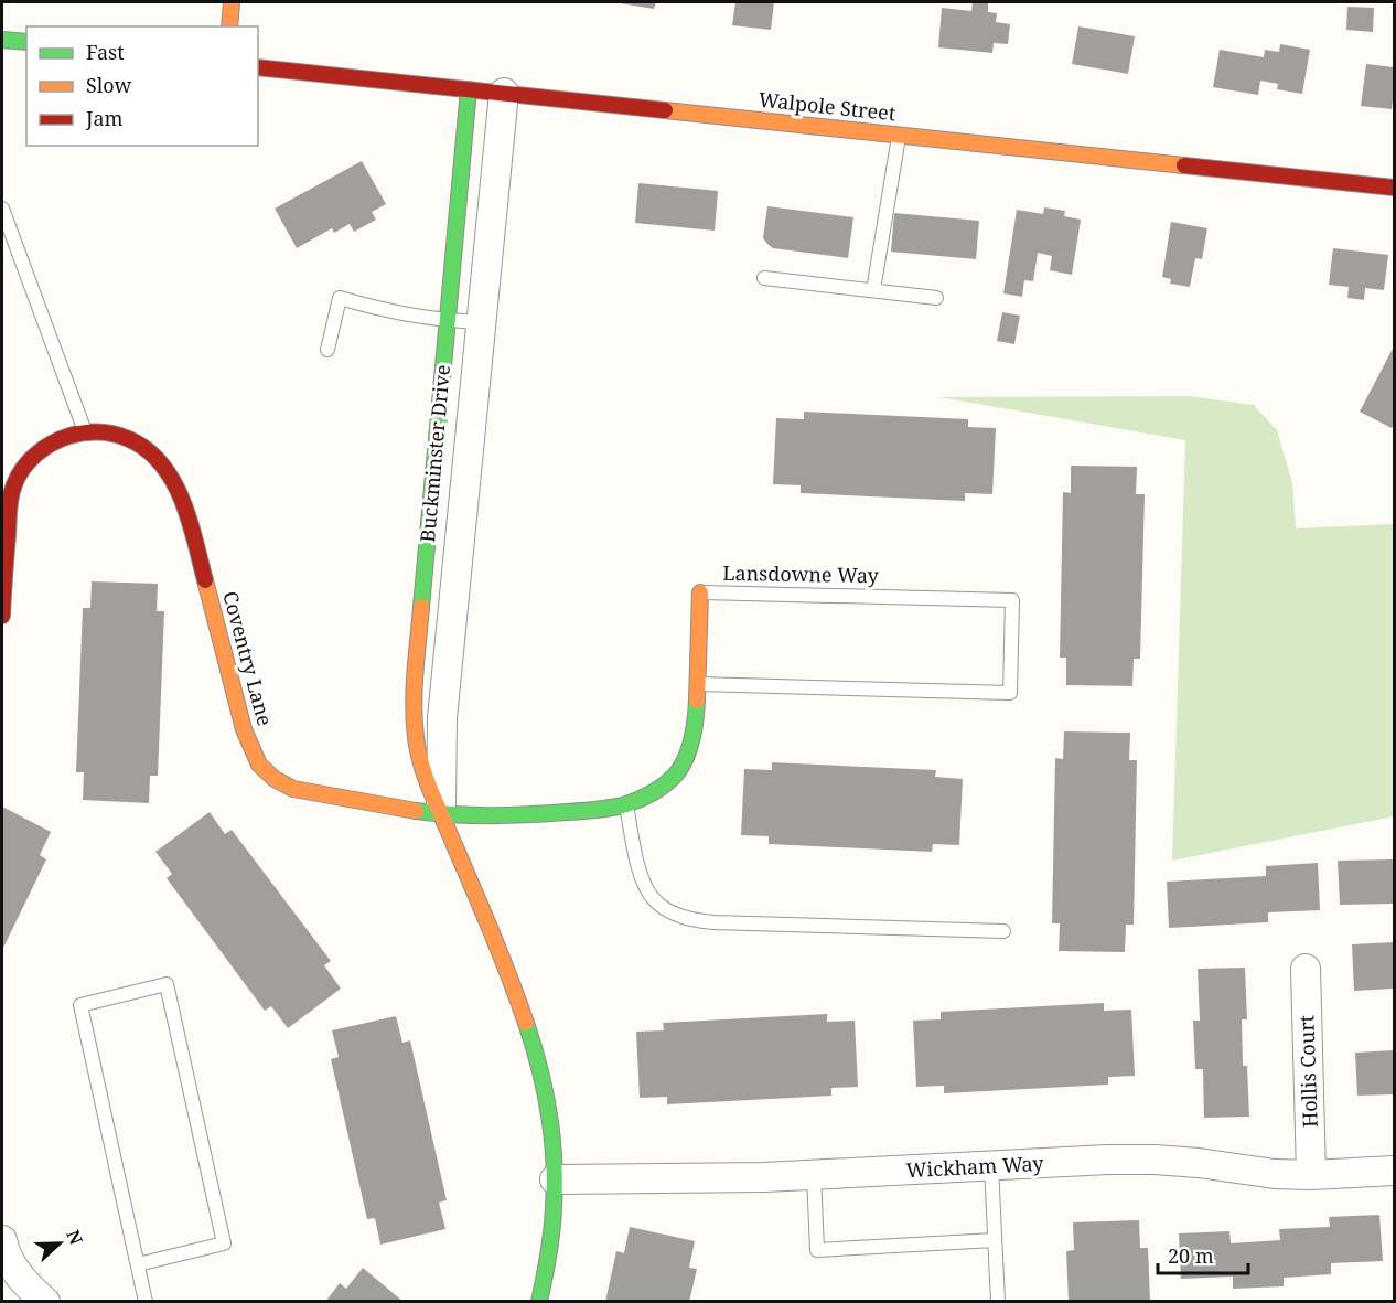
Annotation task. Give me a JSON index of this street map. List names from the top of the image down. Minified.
{"streets":{"street":["Walpole Street","Buckminster Drive","Lansdowne Way","Coventry Lane","Hollis Court","Wickham Way"]},"crossings":[["Walpole Street","Buckminster Drive"],["Buckminster Drive","Lansdowne Way"],["Buckminster Drive","Coventry Lane"],["Buckminster Drive","Wickham Way"],["Lansdowne Way","Coventry Lane"],["Hollis Court","Wickham Way"]],"legend":["Fast","Slow","Jam"],"scale_bar":"20 m","north":"right"}
